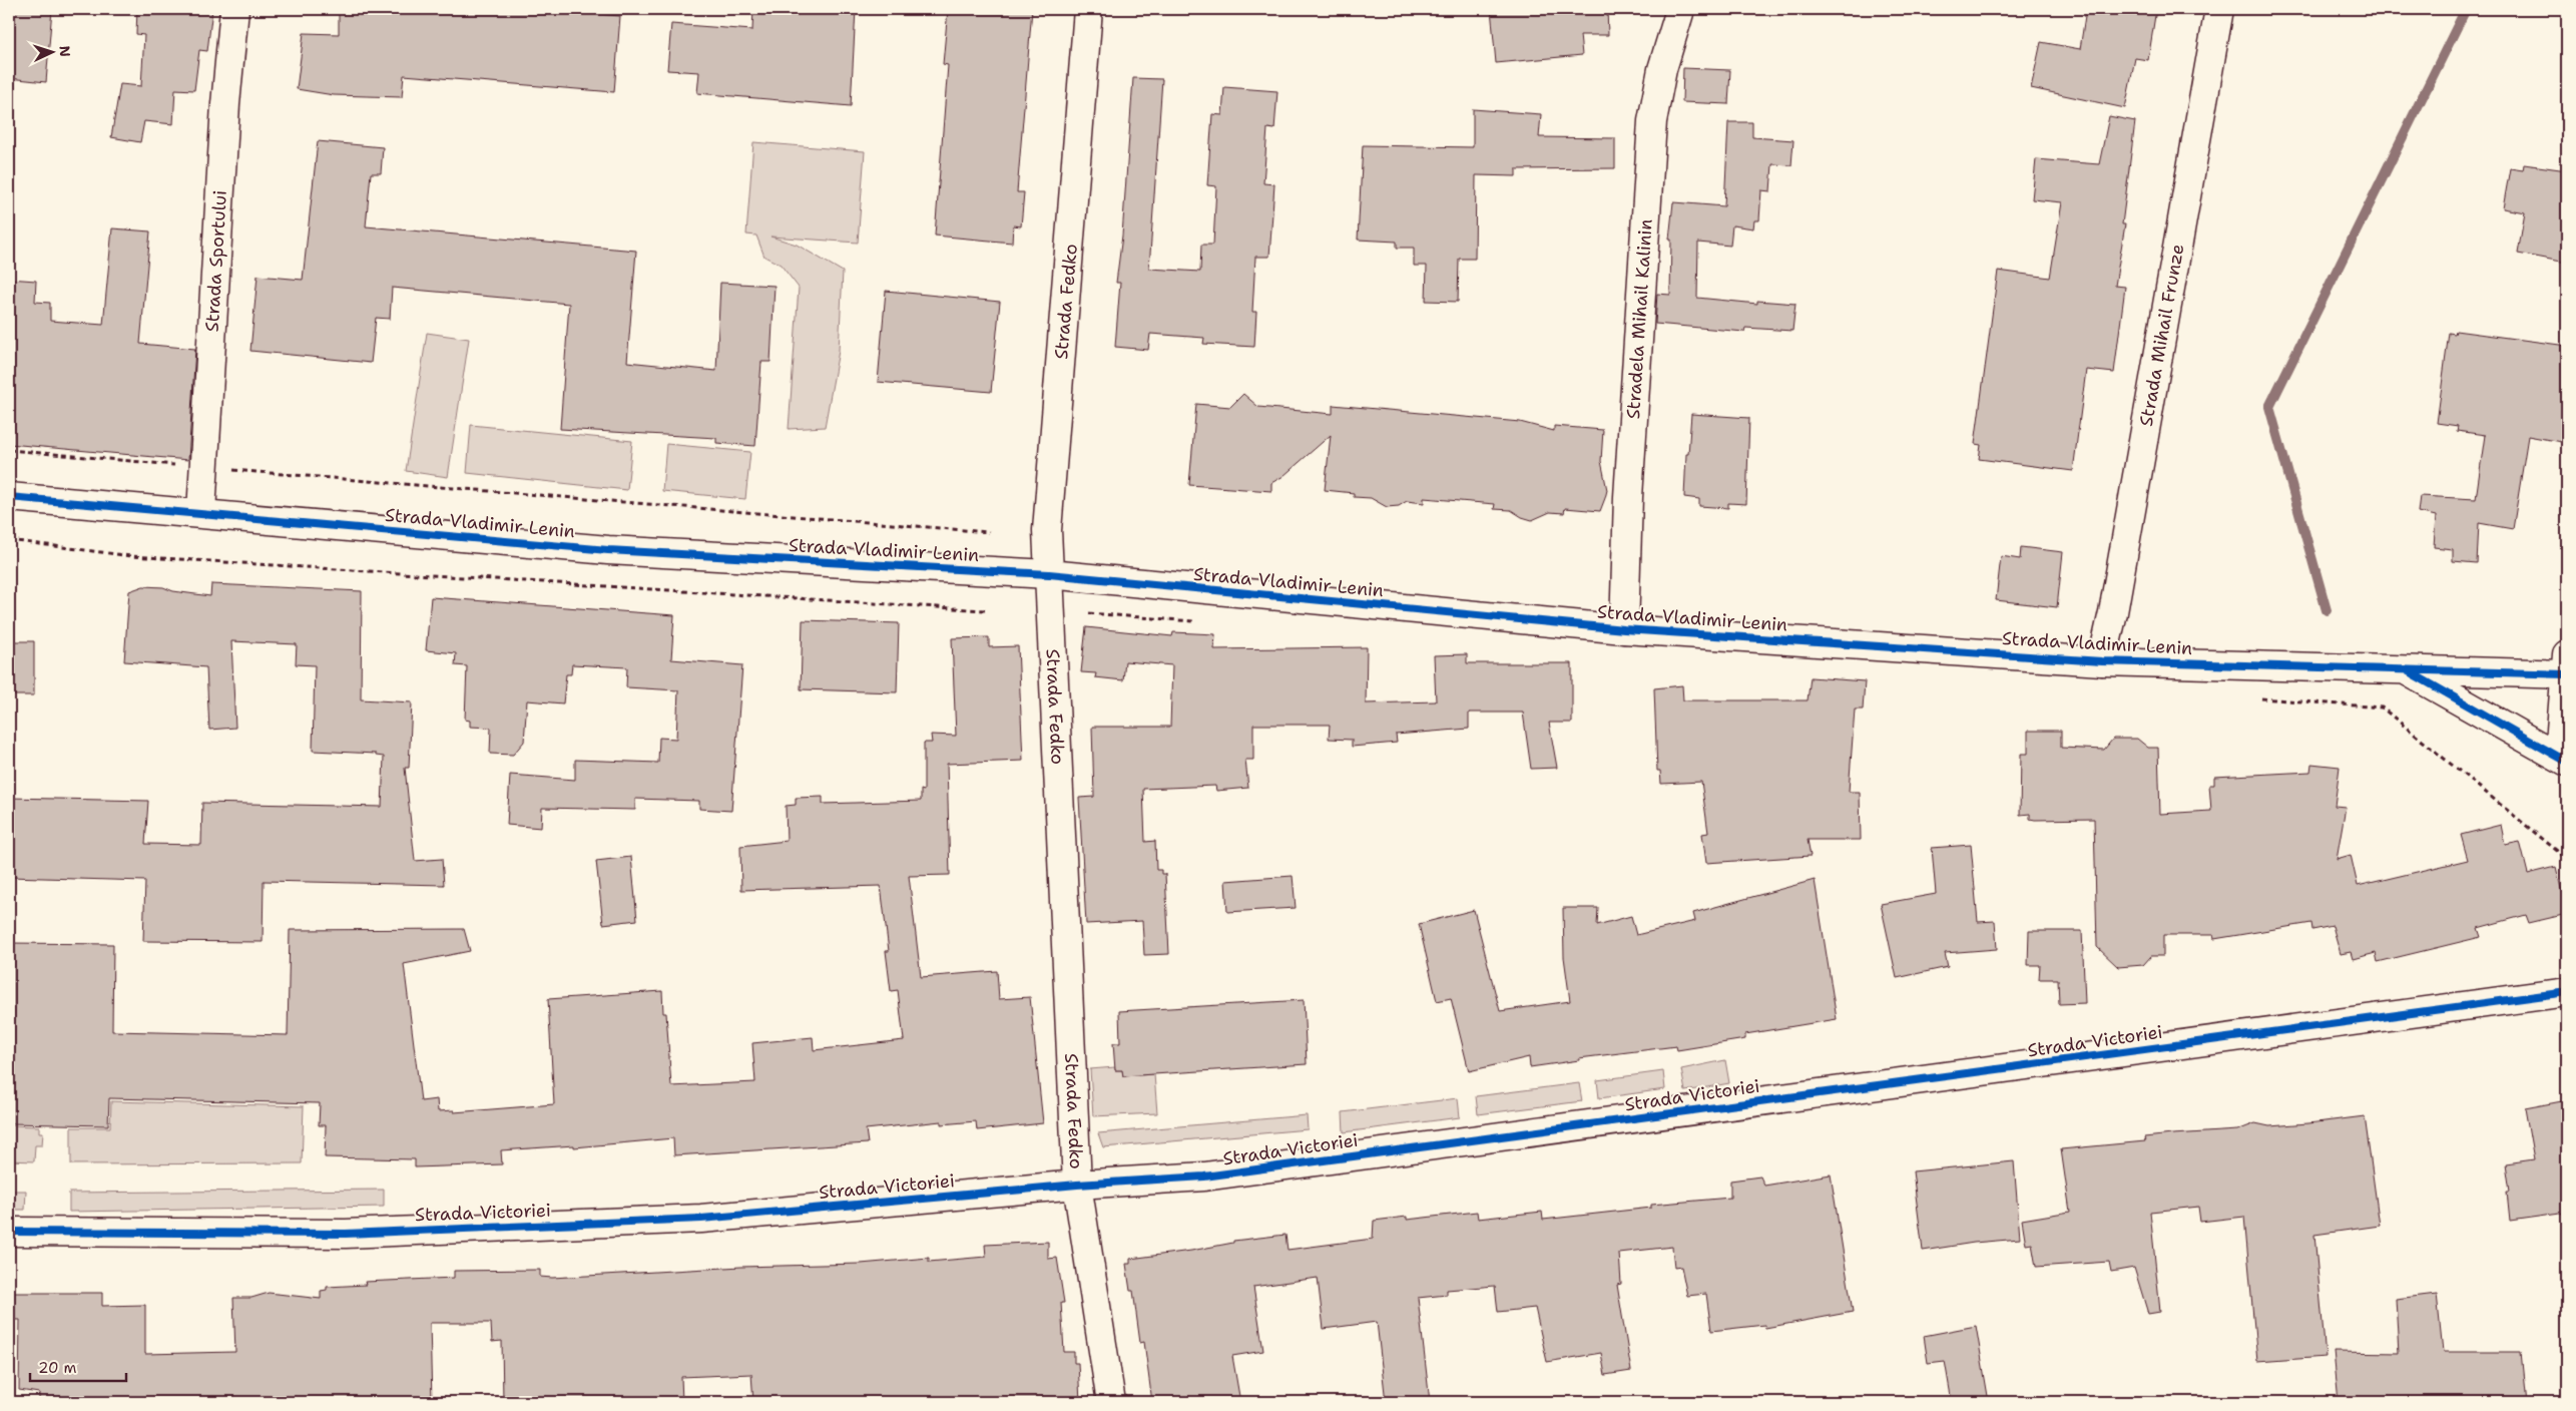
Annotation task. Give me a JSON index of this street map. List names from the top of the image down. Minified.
{"streets":{"street":["Strada Sportului","Strada Fedko","Stradela Mihail Kalinin","Strada Mihail Frunze","Strada Vladimir Lenin","Strada Victoriei"]},"crossings":[["Strada Sportului","Strada Vladimir Lenin"],["Strada Fedko","Strada Vladimir Lenin"],["Strada Fedko","Strada Victoriei"],["Stradela Mihail Kalinin","Strada Vladimir Lenin"],["Strada Mihail Frunze","Strada Vladimir Lenin"]],"scale_bar":"20 m","north":"right"}
